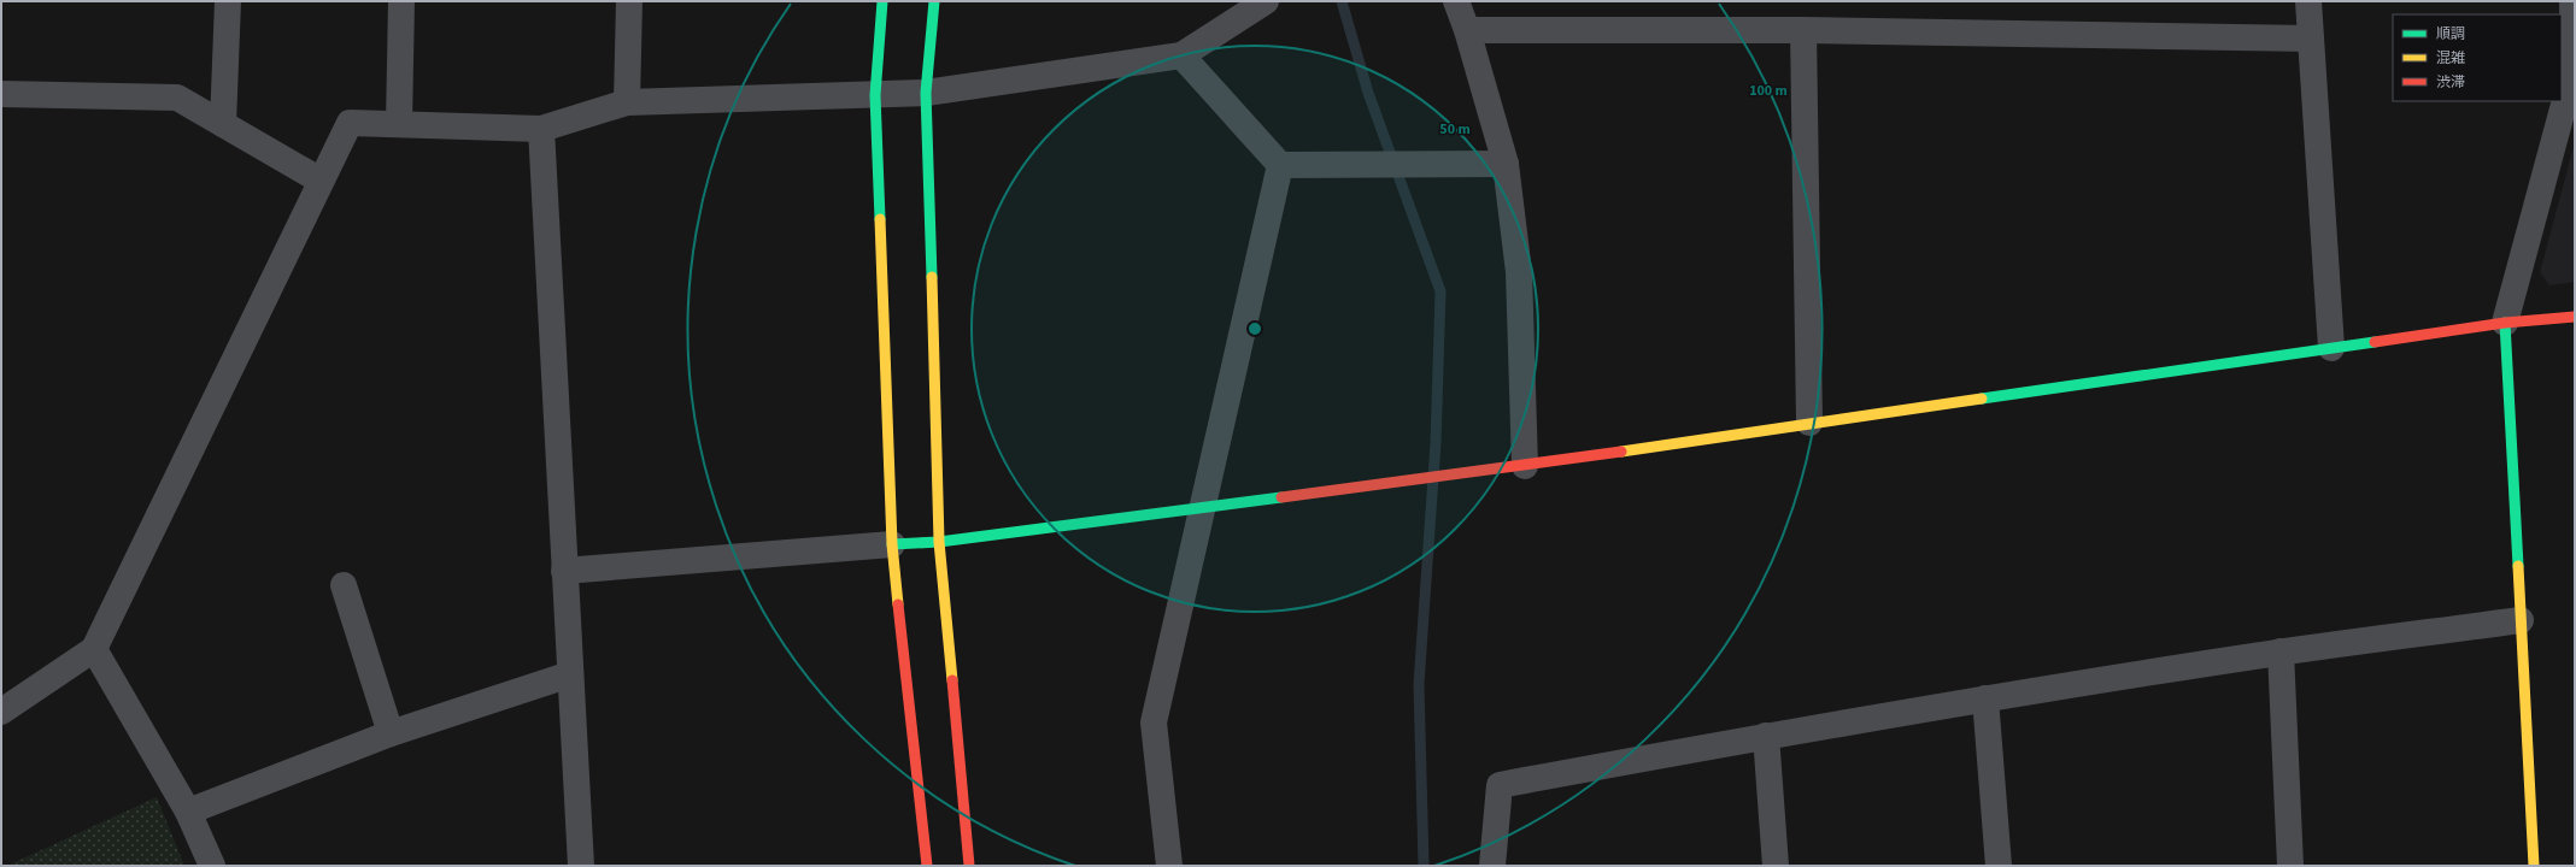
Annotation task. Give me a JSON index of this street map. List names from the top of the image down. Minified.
{"legend":["順調","混雑","渋滞"],"rings":["100 m","50 m"]}
